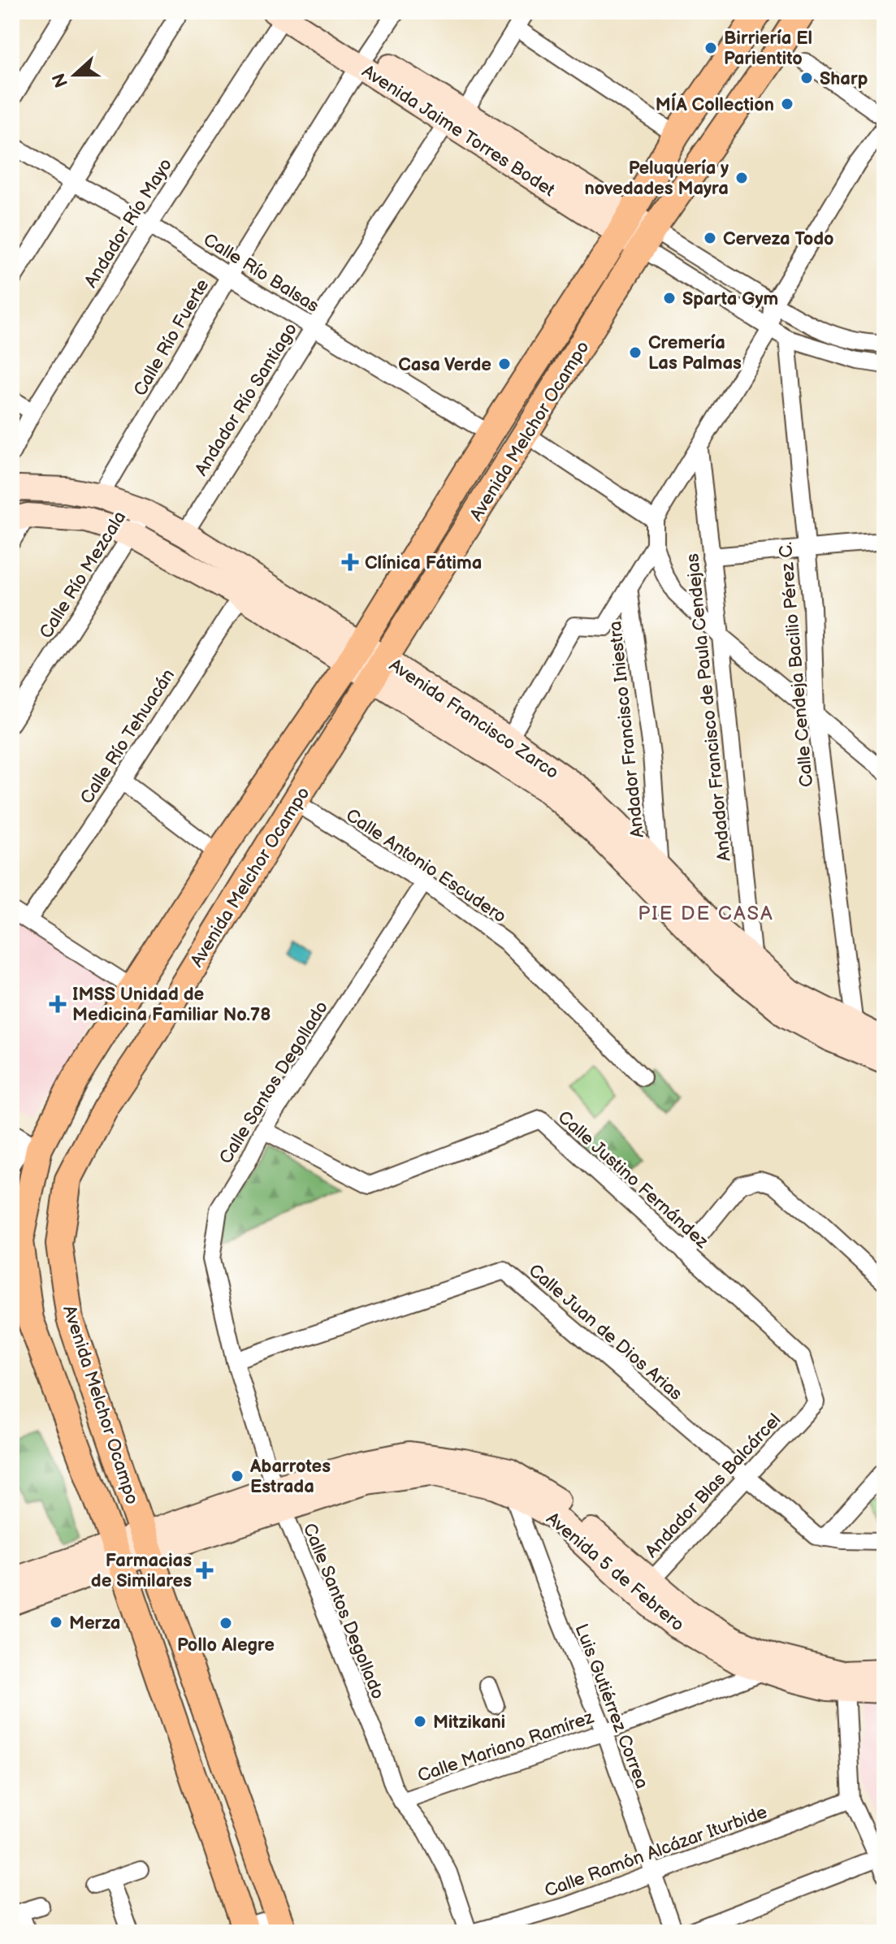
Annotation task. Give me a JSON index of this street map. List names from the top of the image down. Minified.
{"streets":{"main road":["Avenida Melchor Ocampo"],"street":["Avenida Jaime Torres Bodet","Andador Río Mayo","Calle Río Balsas","Calle Río Fuerte","Andador Río Santiago","Calle Río Mezcala","Calle Cendeja Bacilio Pérez C.","Andador Francisco de Paula Cendejas","Avenida Francisco Zarco","Andador Francisco Iniestra","Calle Río Tehuacán","Calle Antonio Escudero","Calle Santos Degollado","Calle Justino Fernández","Calle Juan de Dios Arias","Andador Blas Balcárcel","Avenida 5 de Febrero","Luis Gutiérrez Correa","Calle Mariano Ramírez","Calle Ramón Alcázar Iturbide"]},"crossings":[["Avenida Jaime Torres Bodet","Andador Río Mayo"],["Avenida Jaime Torres Bodet","Calle Río Fuerte"],["Avenida Jaime Torres Bodet","Andador Río Santiago"],["Avenida Jaime Torres Bodet","Avenida Melchor Ocampo"],["Andador Río Mayo","Calle Río Balsas"],["Calle Río Balsas","Calle Río Fuerte"],["Calle Río Balsas","Andador Río Santiago"],["Calle Río Balsas","Avenida Melchor Ocampo"],["Calle Río Fuerte","Avenida Francisco Zarco"],["Andador Río Santiago","Avenida Francisco Zarco"],["Avenida Melchor Ocampo","Avenida Francisco Zarco"],["Avenida Melchor Ocampo","Calle Antonio Escudero"],["Avenida Melchor Ocampo","Avenida 5 de Febrero"],["Calle Río Mezcala","Avenida Francisco Zarco"],["Calle Cendeja Bacilio Pérez C.","Avenida Francisco Zarco"],["Andador Francisco de Paula Cendejas","Avenida Francisco Zarco"],["Avenida Francisco Zarco","Andador Francisco Iniestra"],["Avenida Francisco Zarco","Calle Río Tehuacán"],["Calle Antonio Escudero","Calle Santos Degollado"],["Calle Santos Degollado","Calle Justino Fernández"],["Calle Santos Degollado","Calle Juan de Dios Arias"],["Calle Santos Degollado","Avenida 5 de Febrero"],["Calle Santos Degollado","Calle Mariano Ramírez"],["Calle Santos Degollado","Calle Ramón Alcázar Iturbide"],["Calle Justino Fernández","Andador Blas Balcárcel"],["Calle Juan de Dios Arias","Andador Blas Balcárcel"],["Andador Blas Balcárcel","Avenida 5 de Febrero"],["Avenida 5 de Febrero","Luis Gutiérrez Correa"],["Avenida 5 de Febrero","Calle Mariano Ramírez"],["Luis Gutiérrez Correa","Calle Mariano Ramírez"],["Luis Gutiérrez Correa","Calle Ramón Alcázar Iturbide"]],"districts":["PIE DE CASA"],"places":{"other":["Birriería El Parientito","Sharp","MÍA Collection","Peluquería y novedades Mayra","Cerveza Todo","Sparta Gym","Cremería Las Palmas","Casa Verde","Abarrotes Estrada","Merza","Pollo Alegre","Mitzikani"],"health":["Clínica Fátima","IMSS Unidad de Medicina Familiar No.78","Farmacias de Similares"]},"north":"left"}
